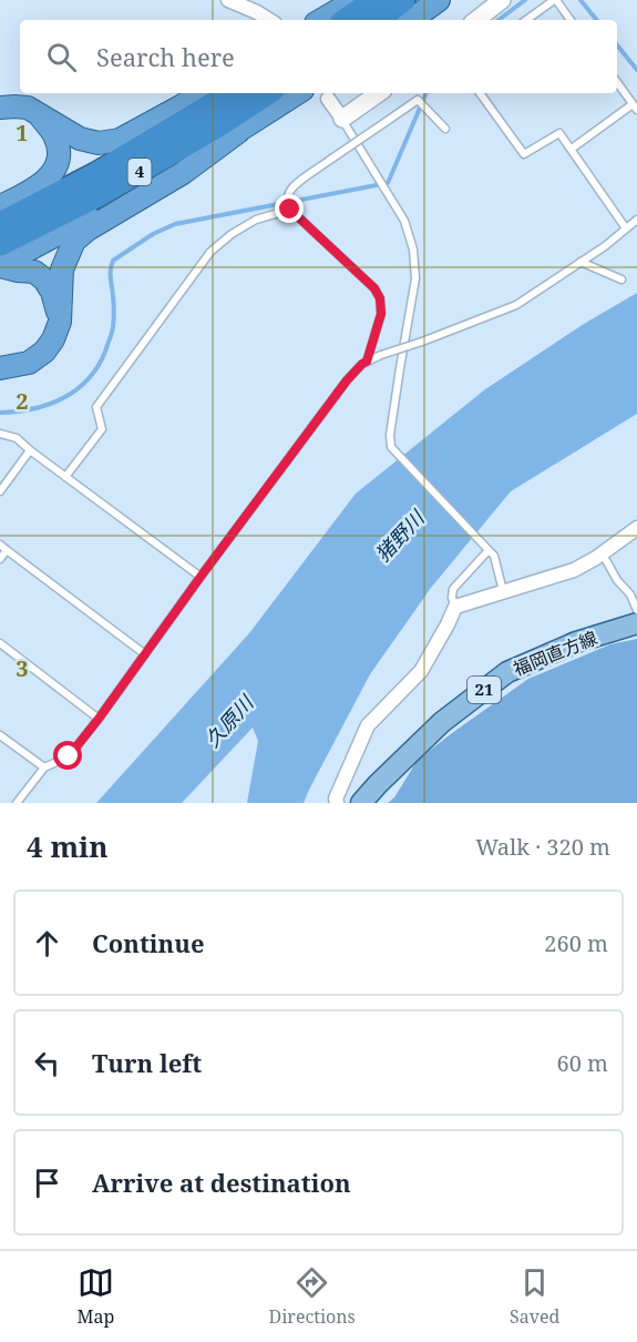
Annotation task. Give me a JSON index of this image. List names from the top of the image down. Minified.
{"streets":{"highway":["4"],"main road":["福岡直方線","21"]},"water":["猪野川","久原川"],"page":{"search":"Search here","heading":["4 min","Walk · 320 m"],"list":[["Continue","260 m"],["Turn left","60 m"],"Arrive at destination"],"nav":["Map","Directions","Saved"]},"grid":{"rows":["1","2","3"]}}
